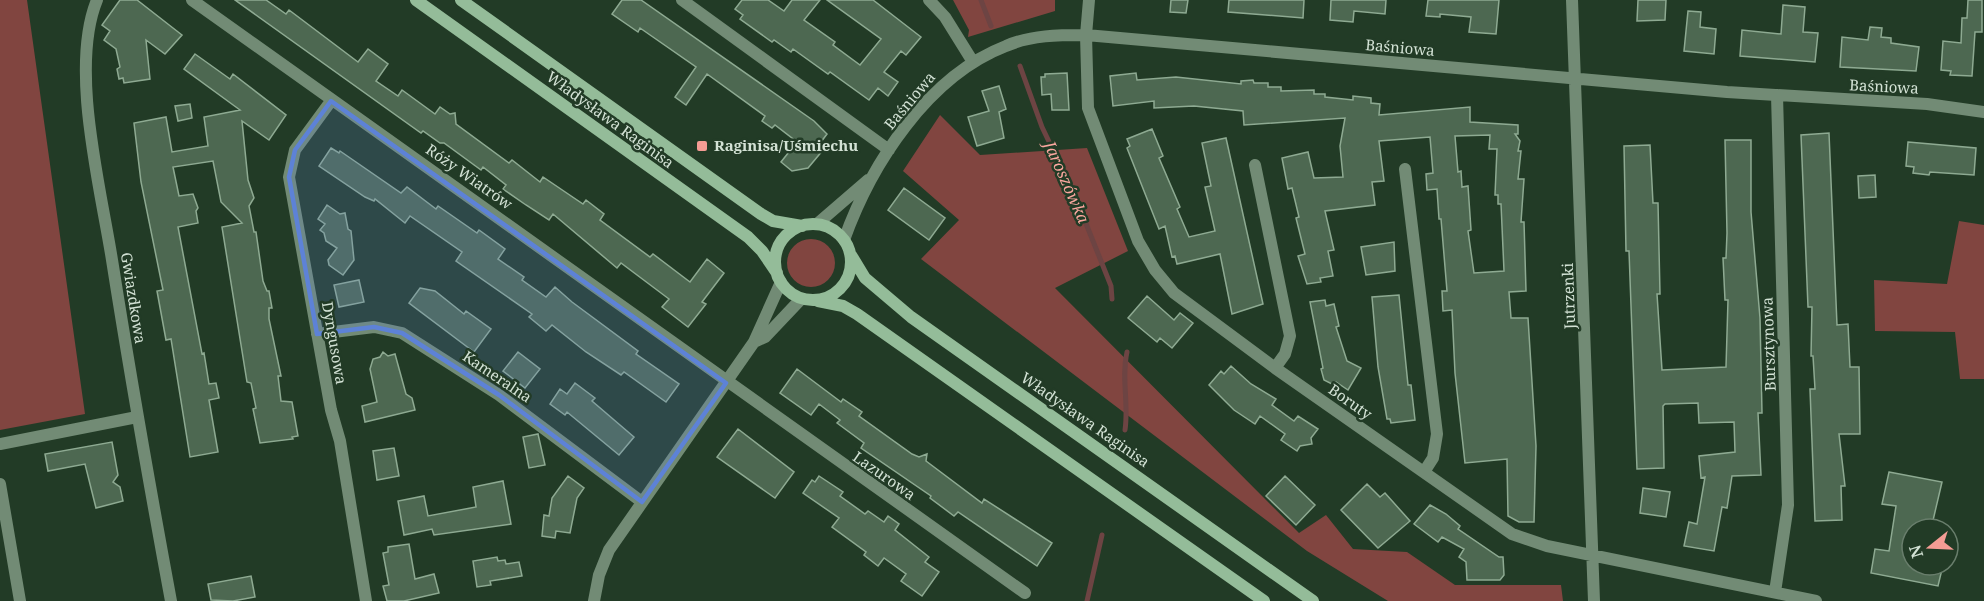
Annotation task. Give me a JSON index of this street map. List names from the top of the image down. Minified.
{"streets":{"main road":["Władysława Raginisa"],"street":["Baśniowa","Róży Wiatrów","Jutrzenki","Gwiazdkowa","Dyngusowa","Bursztynowa","Kameralna","Boruty","Lazurowa"]},"crossings":[["Baśniowa","Władysława Raginisa"],["Baśniowa","Jutrzenki"],["Baśniowa","Bursztynowa"],["Baśniowa","Boruty"],["Róży Wiatrów","Dyngusowa"],["Róży Wiatrów","Lazurowa"],["Jutrzenki","Boruty"],["Dyngusowa","Kameralna"],["Bursztynowa","Boruty"]],"water":["Jaroszówka"],"places":{"transit":["Raginisa/Uśmiechu"]},"north":"left"}
